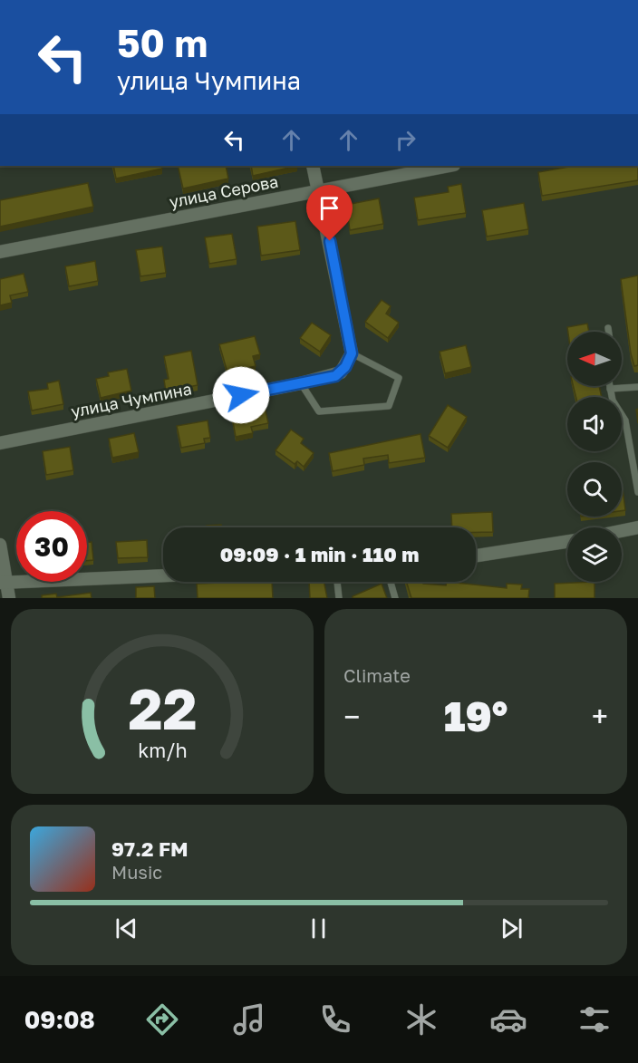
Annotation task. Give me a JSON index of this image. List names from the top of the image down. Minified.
{"streets":{"street":["улица Серова","улица Чумпина"]},"north":"left","page":{"turn":["50 m","улица Чумпина"],"limit":"30","trip":"09:09 · 1 min · 110 m","tile":"Climate","heat":["−","19°","+"],"song":["97.2 FM","Music"],"tabs":"09:08","gauge":["22","km/h"]}}
